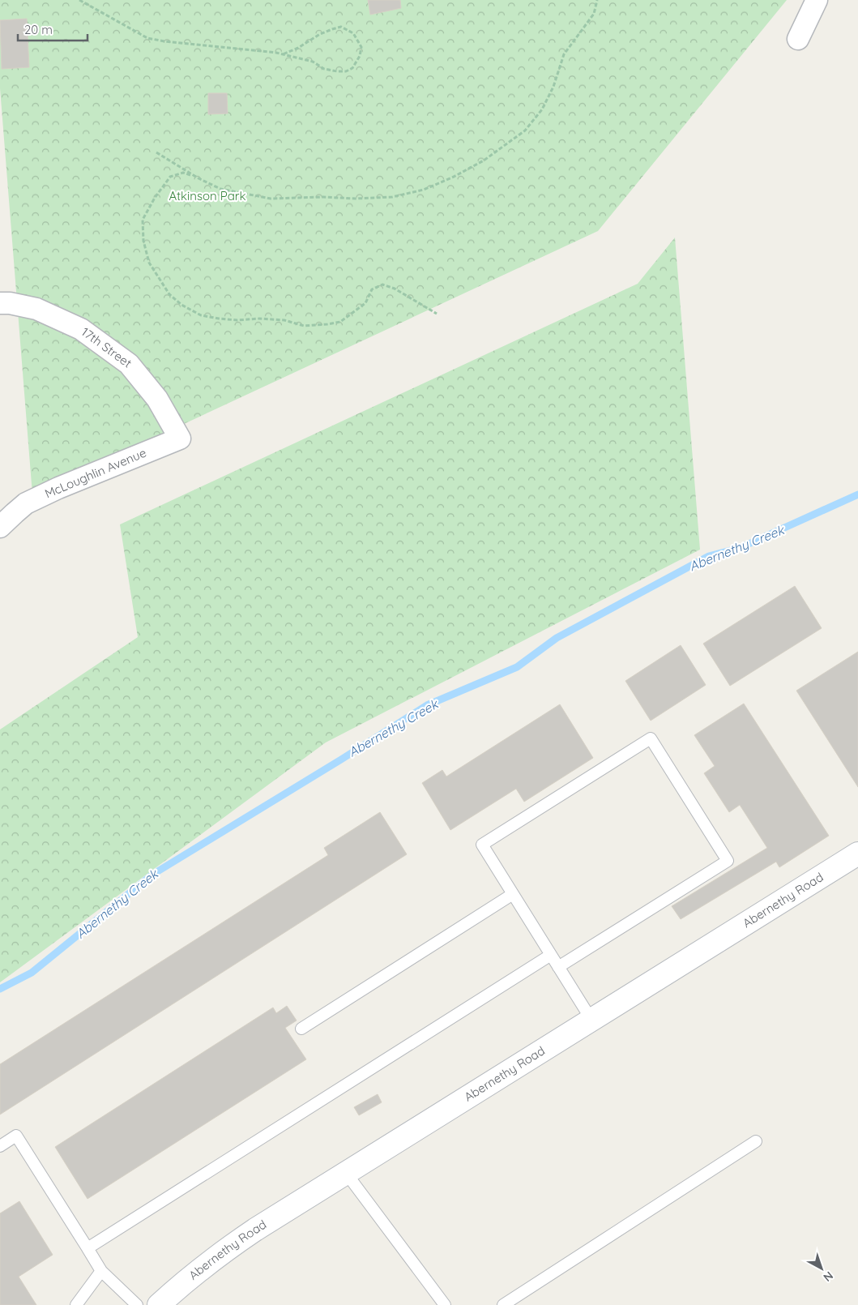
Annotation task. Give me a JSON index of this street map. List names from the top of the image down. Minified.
{"streets":{"main road":["Abernethy Road"],"street":["17th Street","McLoughlin Avenue"]},"crossings":[["17th Street","McLoughlin Avenue"]],"water":["Abernethy Creek"],"parks":["Atkinson Park"],"scale_bar":"20 m","north":"bottom right"}
